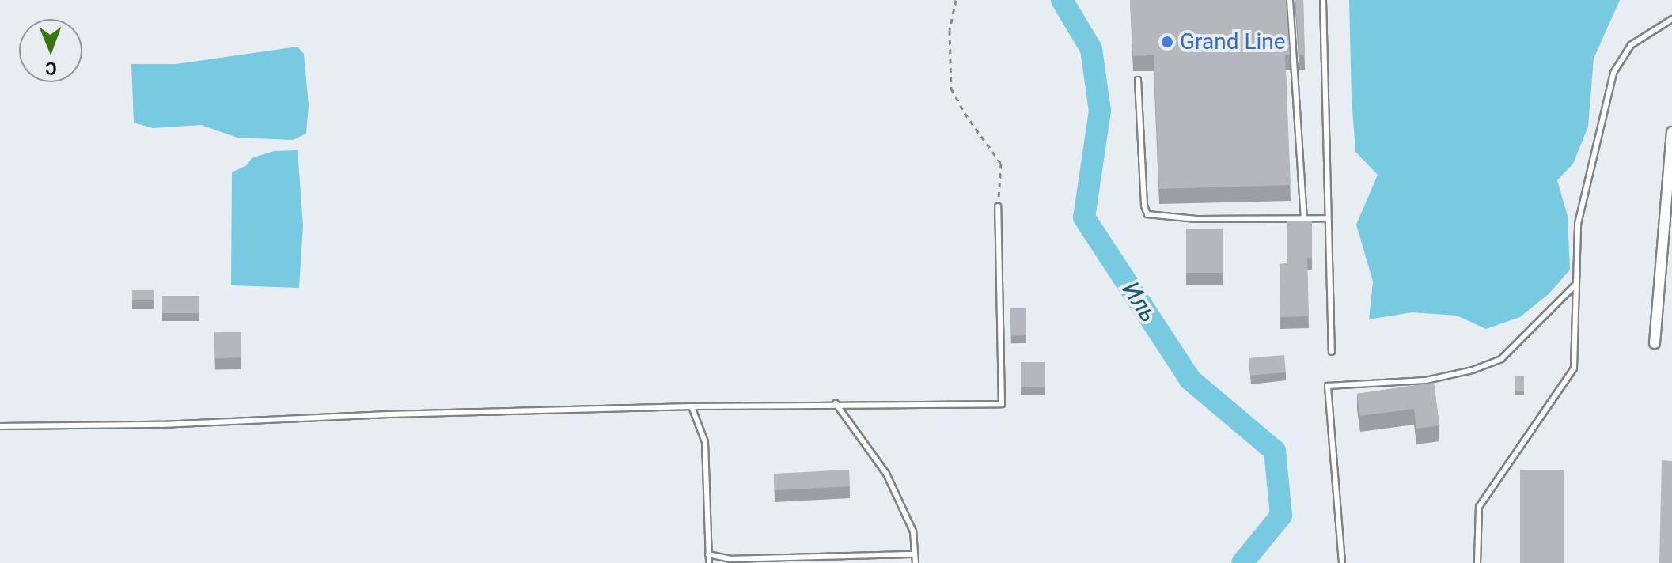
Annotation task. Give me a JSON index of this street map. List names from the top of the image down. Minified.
{"water":["Иль"],"places":["Grand Line"],"north":"bottom"}
